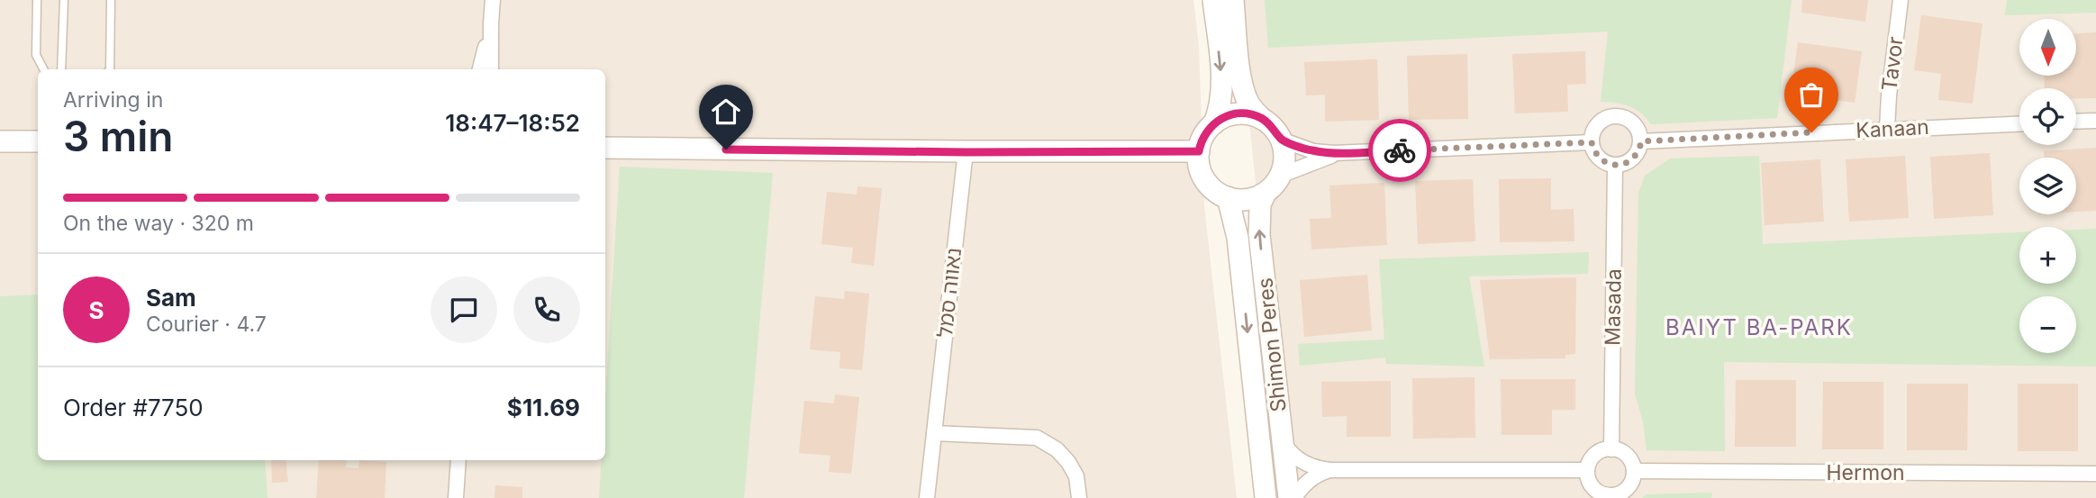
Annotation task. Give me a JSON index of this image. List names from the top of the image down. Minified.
{"streets":{"street":["Tavor","Kanaan","נאווה סמל","Masada","Shimon Peres","Hermon"]},"crossings":[["Tavor","Kanaan"],["Kanaan","Masada"],["Masada","Hermon"]],"districts":["BAIYT BA-PARK"],"north":"bottom","page":{"map_buttons":["+","−"],"heading":["3 min","Arriving in","18:47–18:52"],"panel":["Sam","Courier · 4.7","Order #7750","$11.69"],"bar":"On the way · 320 m","round":"S"}}
